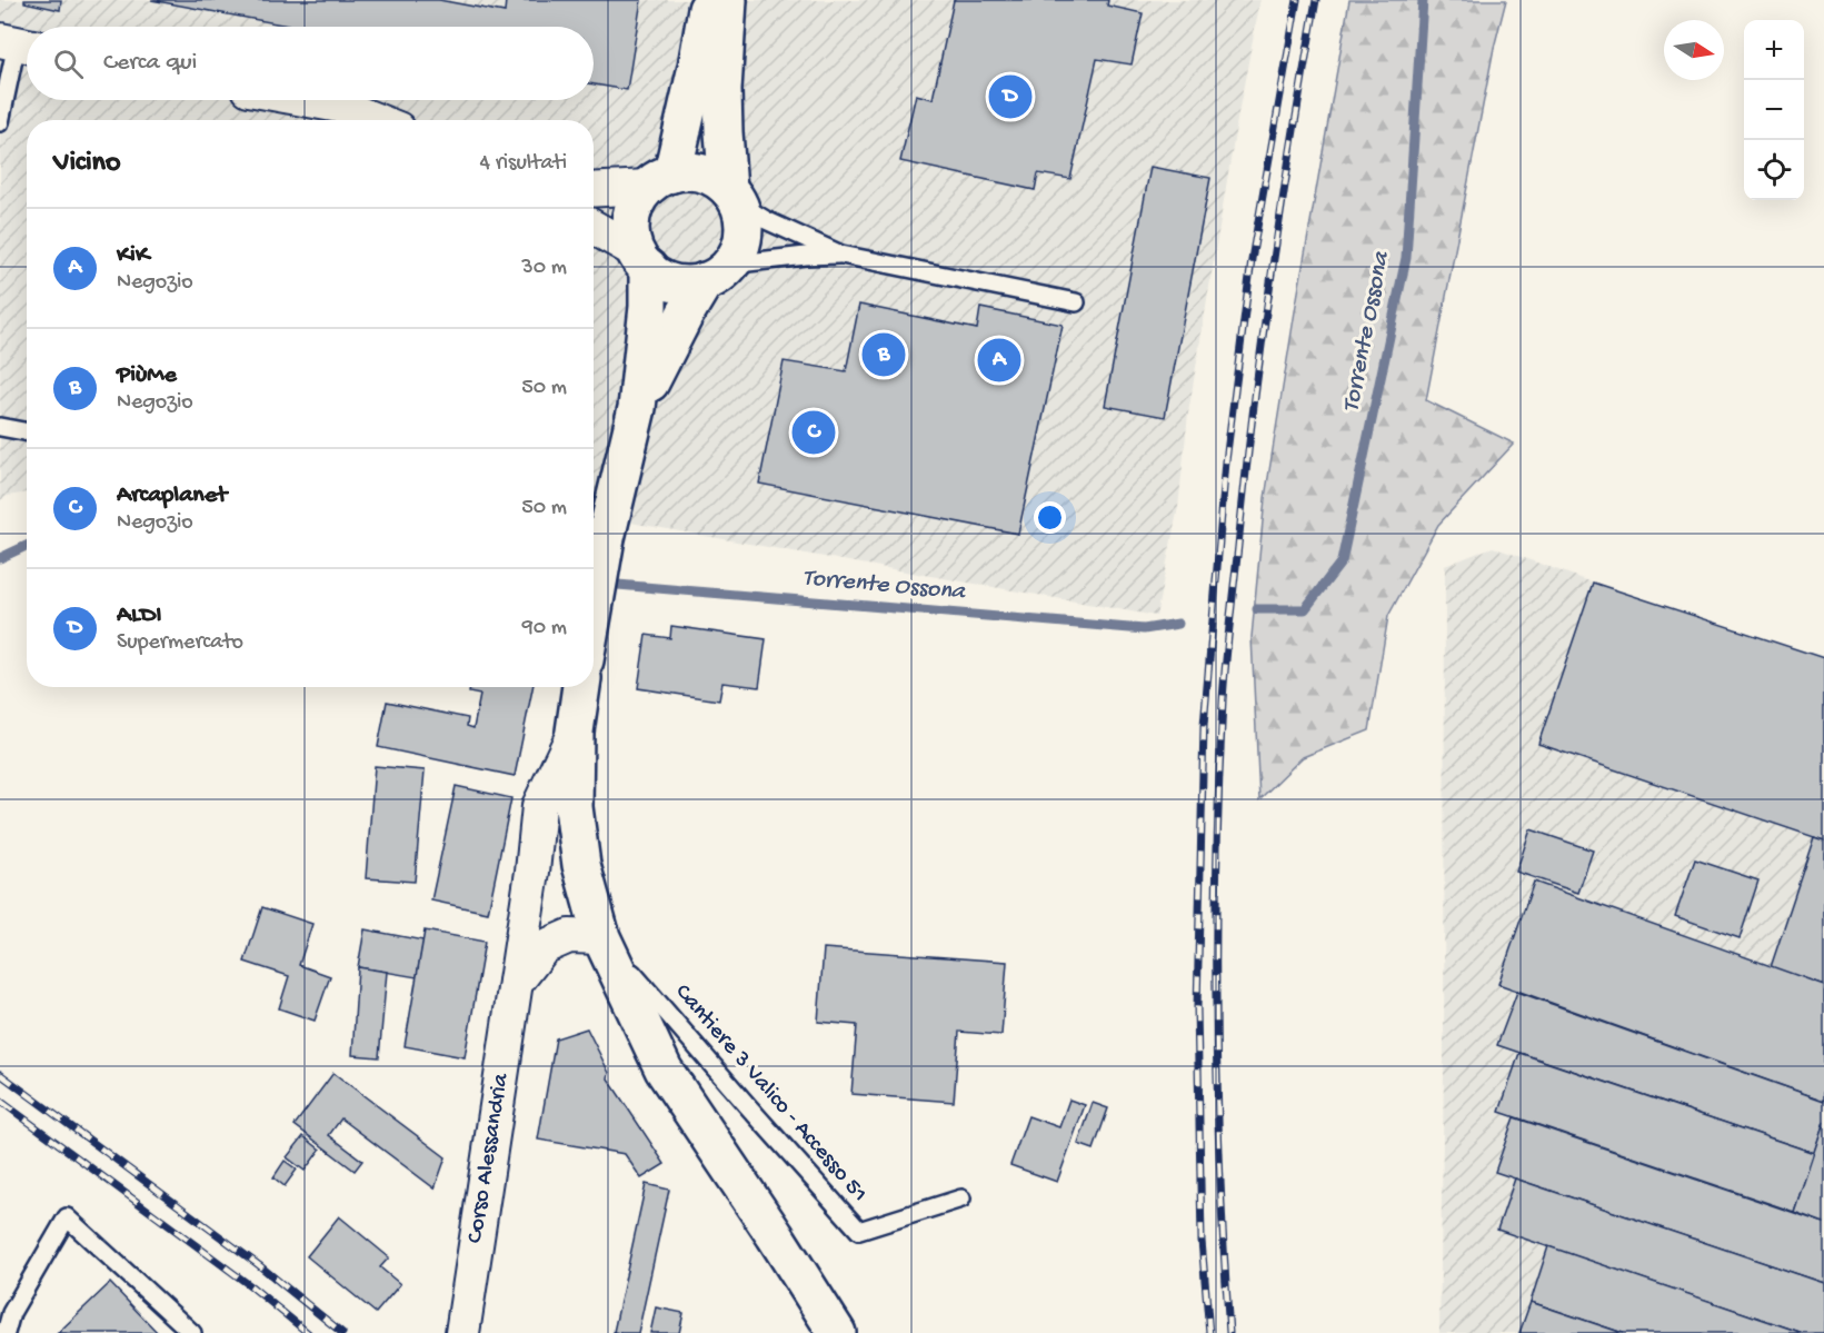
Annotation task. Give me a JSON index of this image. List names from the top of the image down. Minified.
{"streets":{"street":["Corso Alessandria"],"lane":["Cantiere 3 Valico - Accesso 51"]},"crossings":[["Cantiere 3 Valico - Accesso 51","Corso Alessandria"]],"water":["Torrente Ossona"],"north":"right","page":{"map_buttons":["+","−"],"search":"Cerca qui","pins":["D","B","A","C"],"heading":["Vicino","4 risultati"],"list":[{"mark":"A","name":"KiK","note":"Negozio","value":"30 m"},{"mark":"B","name":"PiùMe","note":"Negozio","value":"50 m"},{"mark":"C","name":"Arcaplanet","note":"Negozio","value":"50 m"},{"mark":"D","name":"ALDI","note":"Supermercato","value":"90 m"}]}}
